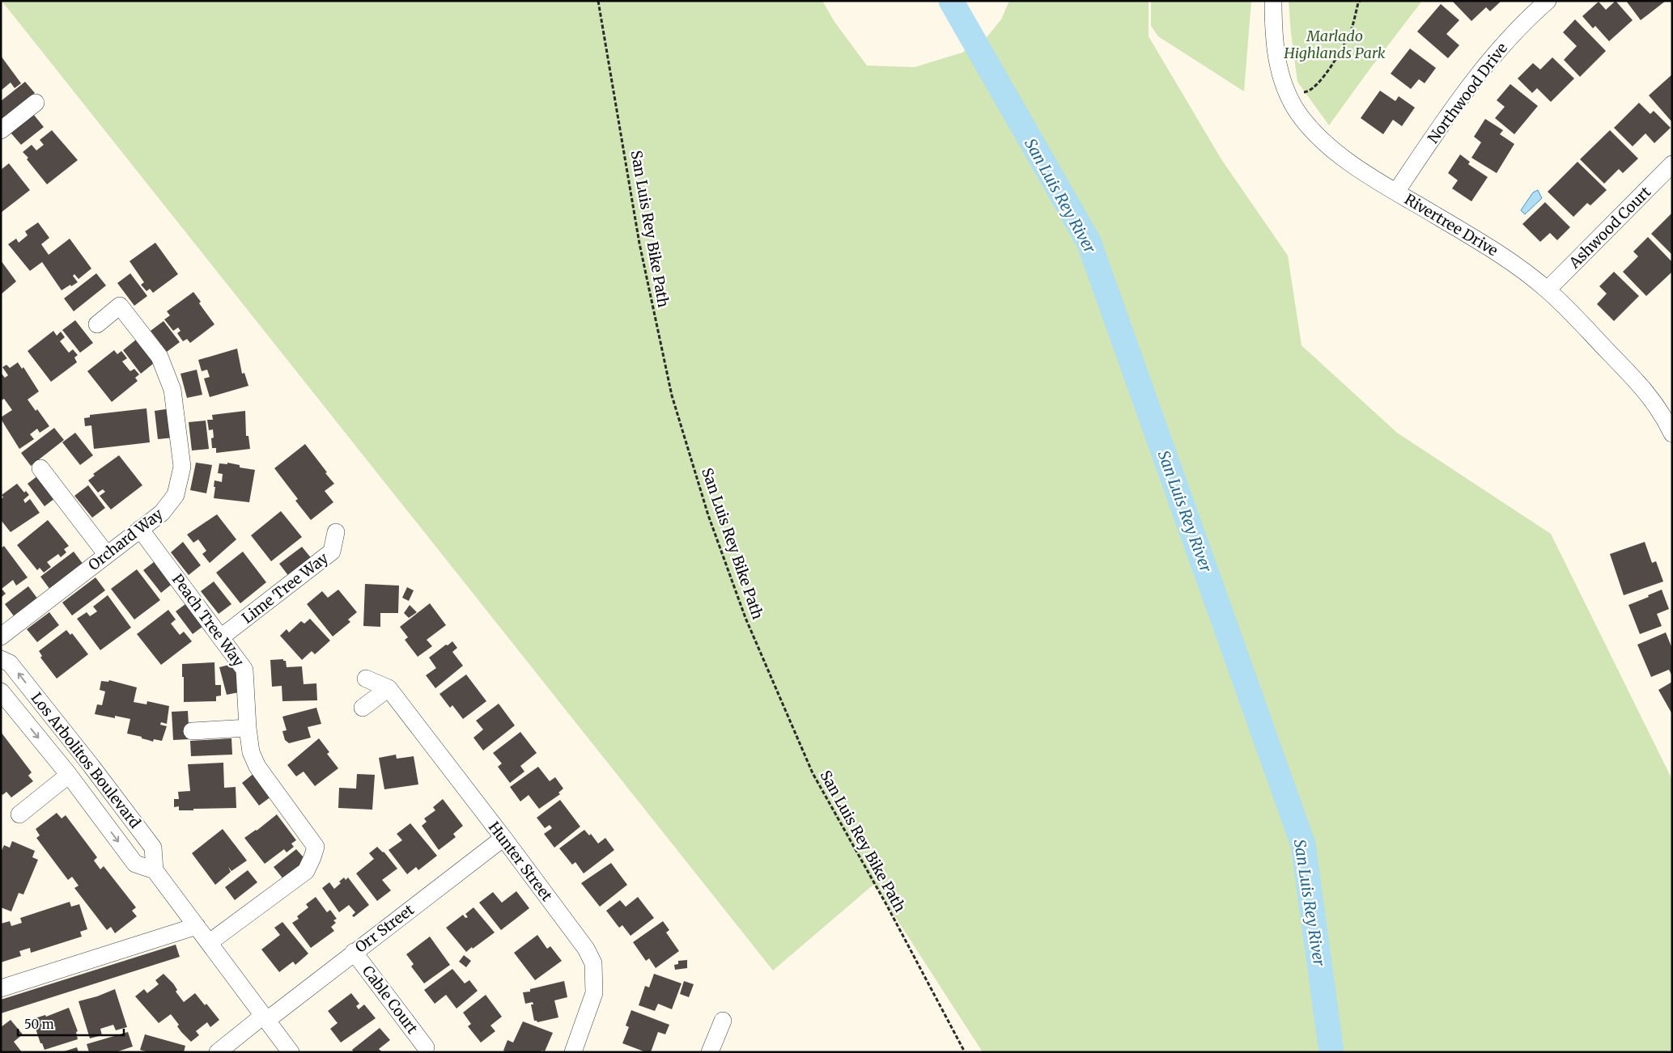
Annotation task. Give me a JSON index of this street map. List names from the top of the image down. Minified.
{"streets":{"street":["Northwood Drive","Rivertree Drive","Ashwood Court","Orchard Way","Lime Tree Way","Peach Tree Way","Los Arbolitos Boulevard","Hunter Street","Orr Street","Cable Court"],"path":["San Luis Rey Bike Path"]},"crossings":[["Northwood Drive","Rivertree Drive"],["Rivertree Drive","Ashwood Court"],["Orchard Way","Peach Tree Way"],["Lime Tree Way","Peach Tree Way"],["Hunter Street","Orr Street"],["Orr Street","Cable Court"]],"water":["San Luis Rey River"],"parks":["Marlado Highlands Park"],"scale_bar":"50 m"}
